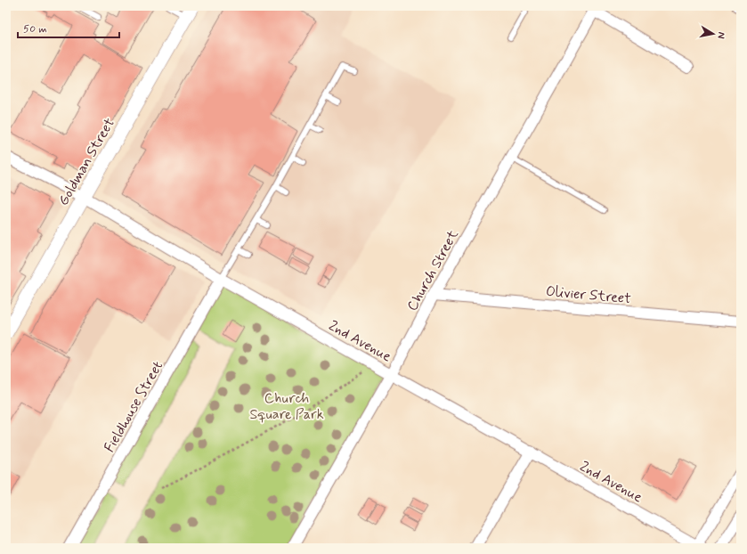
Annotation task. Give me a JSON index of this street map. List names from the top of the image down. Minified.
{"streets":{"street":["Goldman Street","Church Street","Olivier Street","2nd Avenue","Fieldhouse Street"]},"crossings":[["Goldman Street","2nd Avenue"],["Church Street","Olivier Street"],["Church Street","2nd Avenue"],["2nd Avenue","Fieldhouse Street"]],"parks":["Church Square Park"],"scale_bar":"50 m","north":"right"}
